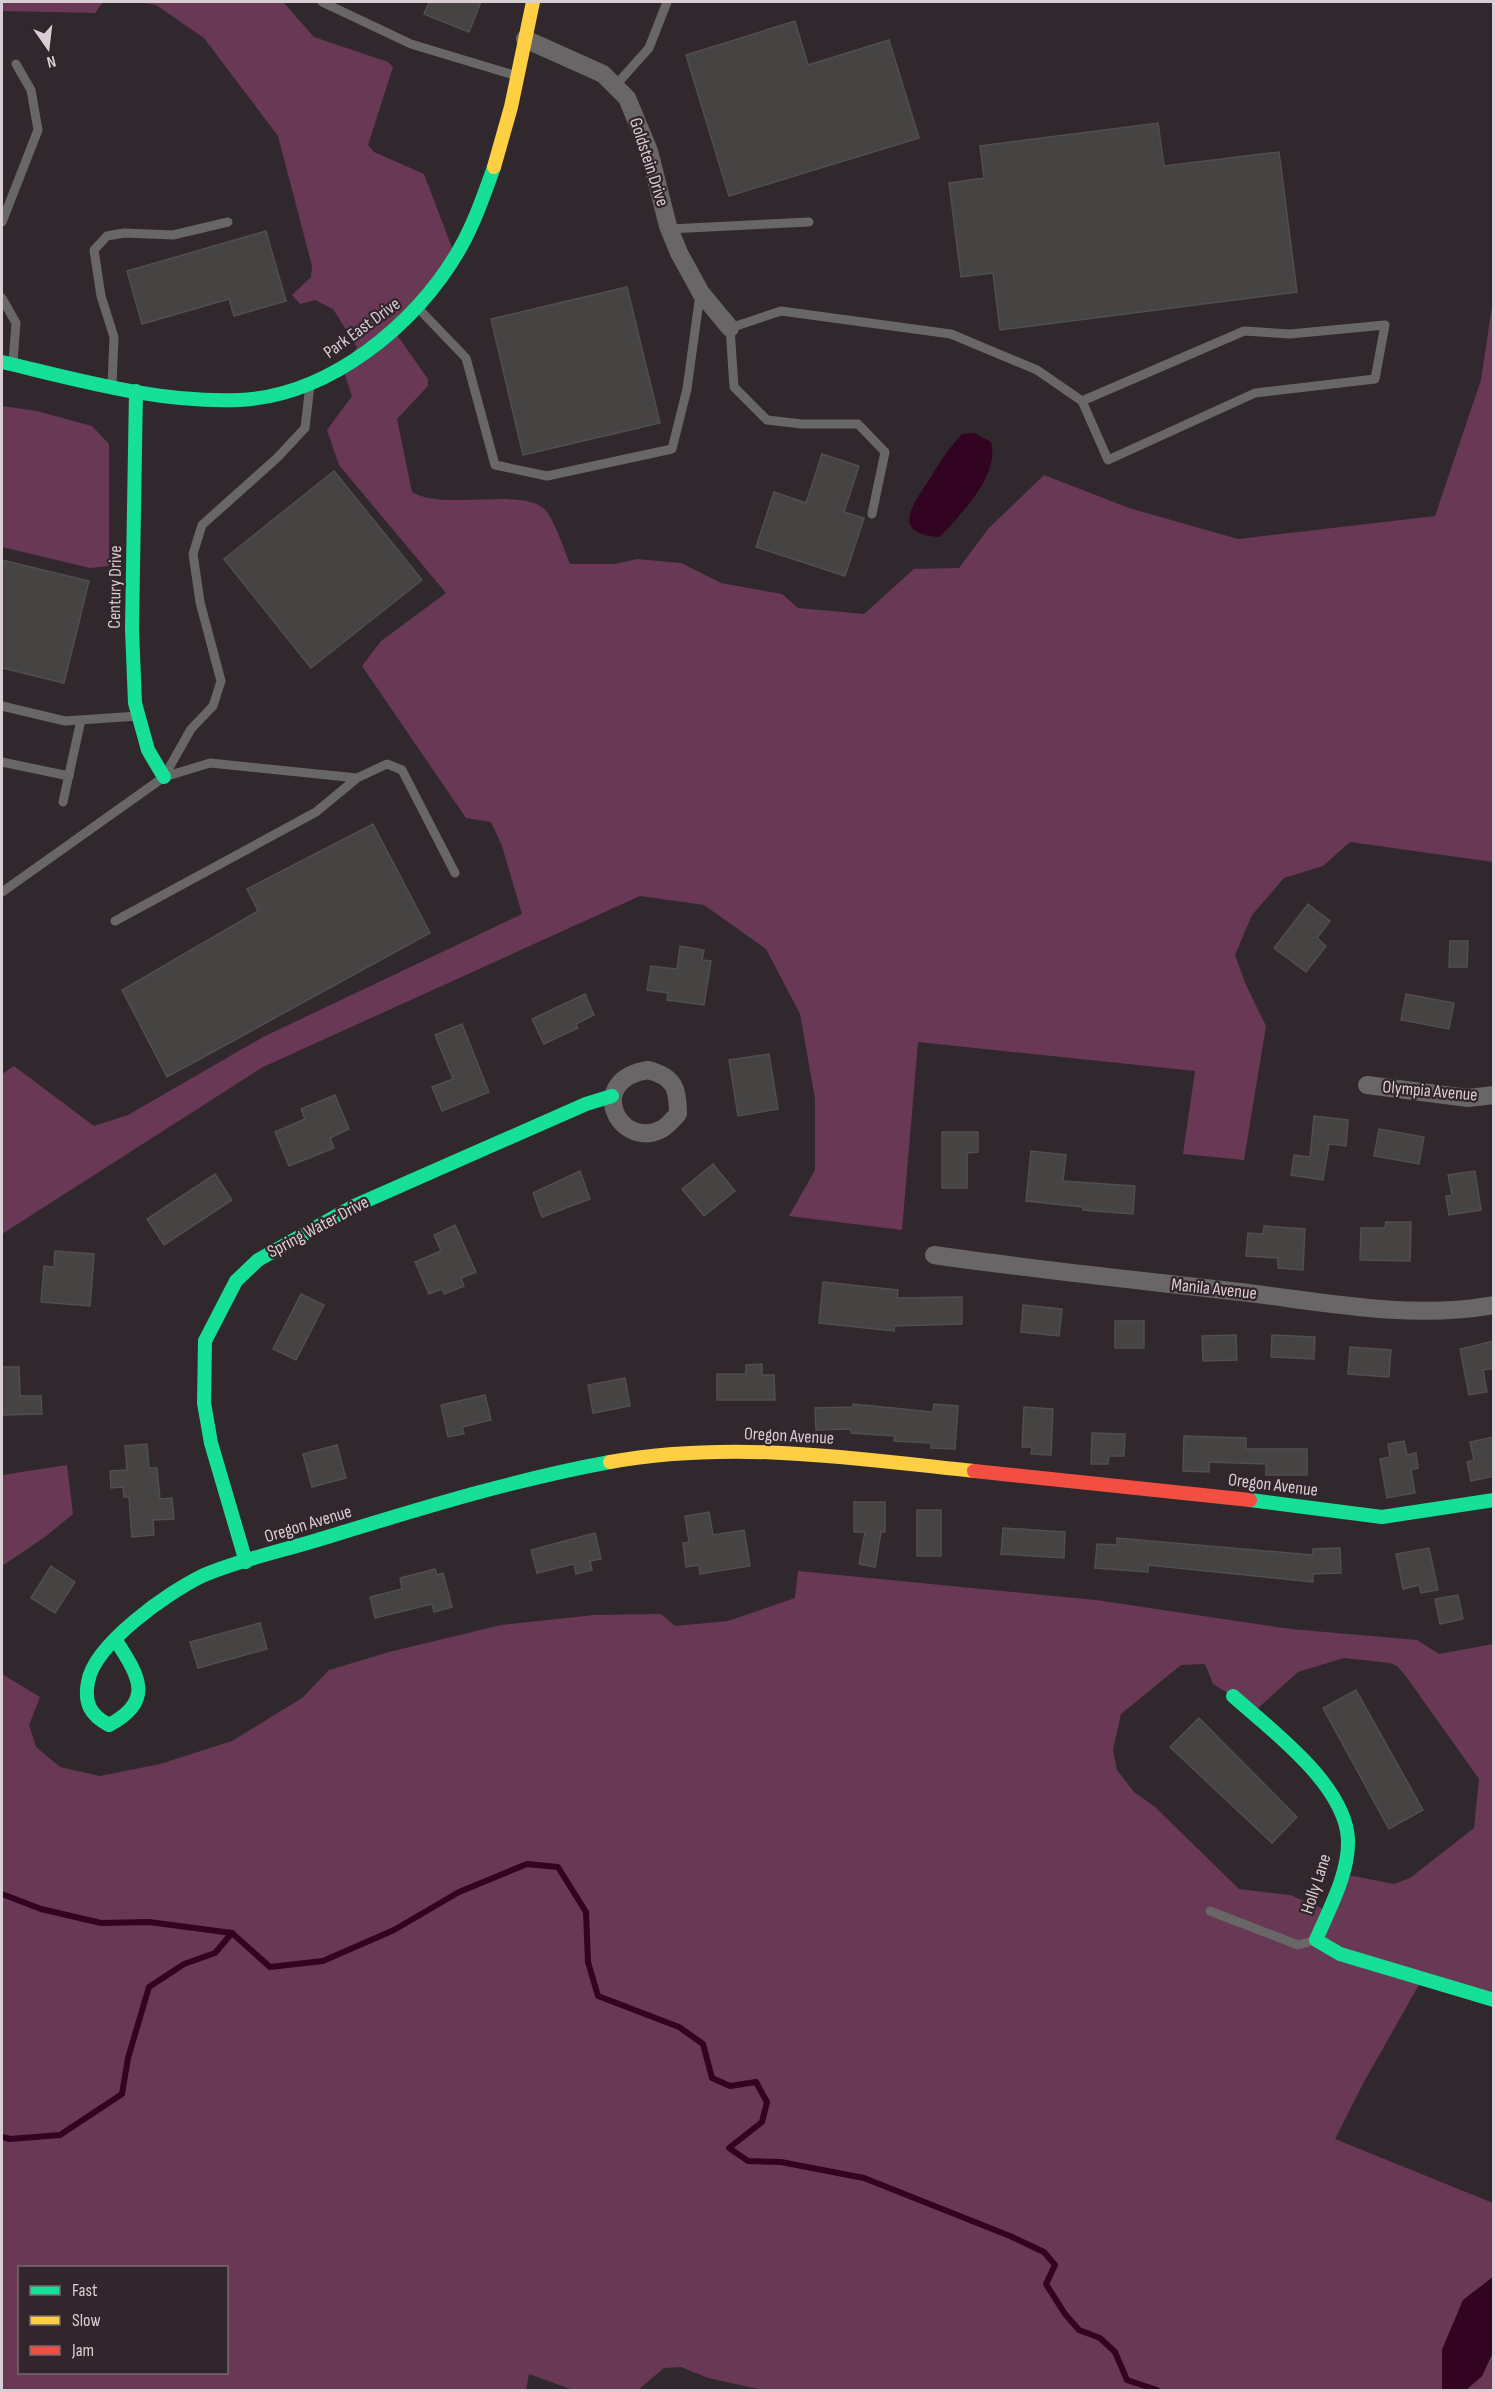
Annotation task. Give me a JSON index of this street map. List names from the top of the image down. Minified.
{"streets":{"street":["Goldstein Drive","Park East Drive","Century Drive","Olympia Avenue","Spring Water Drive","Manila Avenue","Oregon Avenue","Holly Lane"]},"crossings":[["Goldstein Drive","Park East Drive"],["Park East Drive","Century Drive"],["Spring Water Drive","Oregon Avenue"]],"legend":["Fast","Slow","Jam"],"north":"bottom"}
